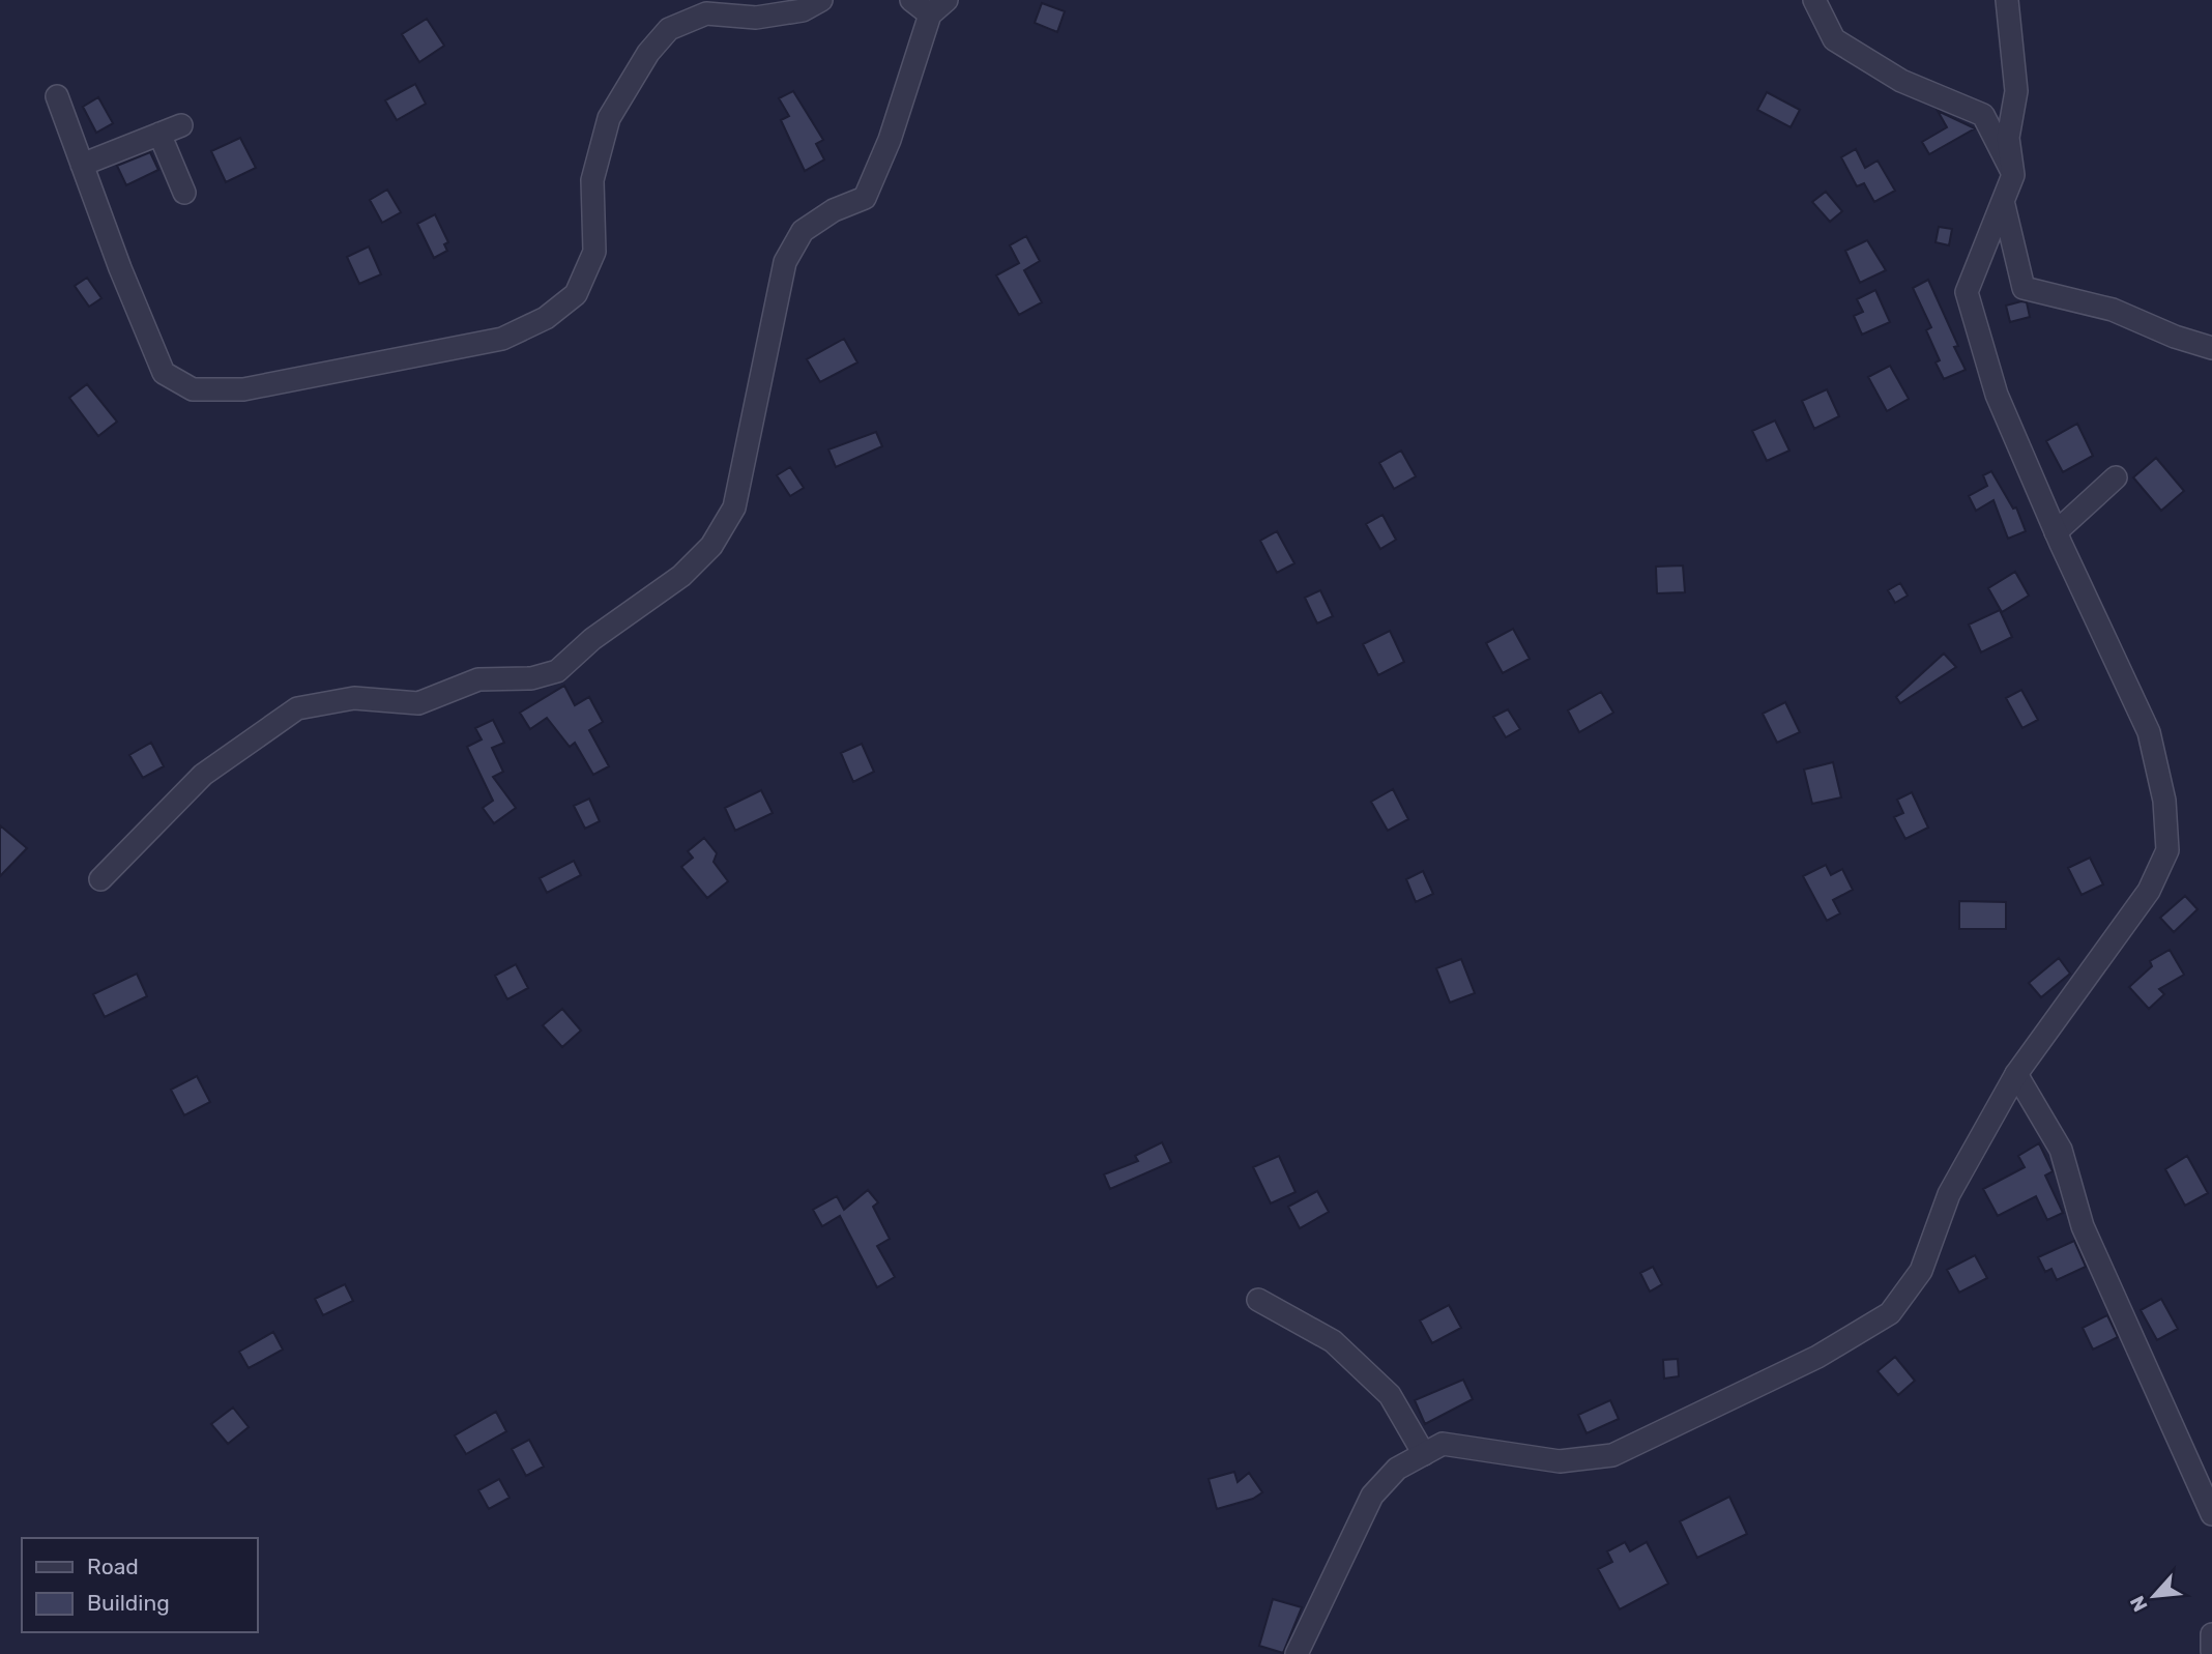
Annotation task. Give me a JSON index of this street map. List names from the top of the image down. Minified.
{"legend":["Road","Building"],"north":"bottom left"}
